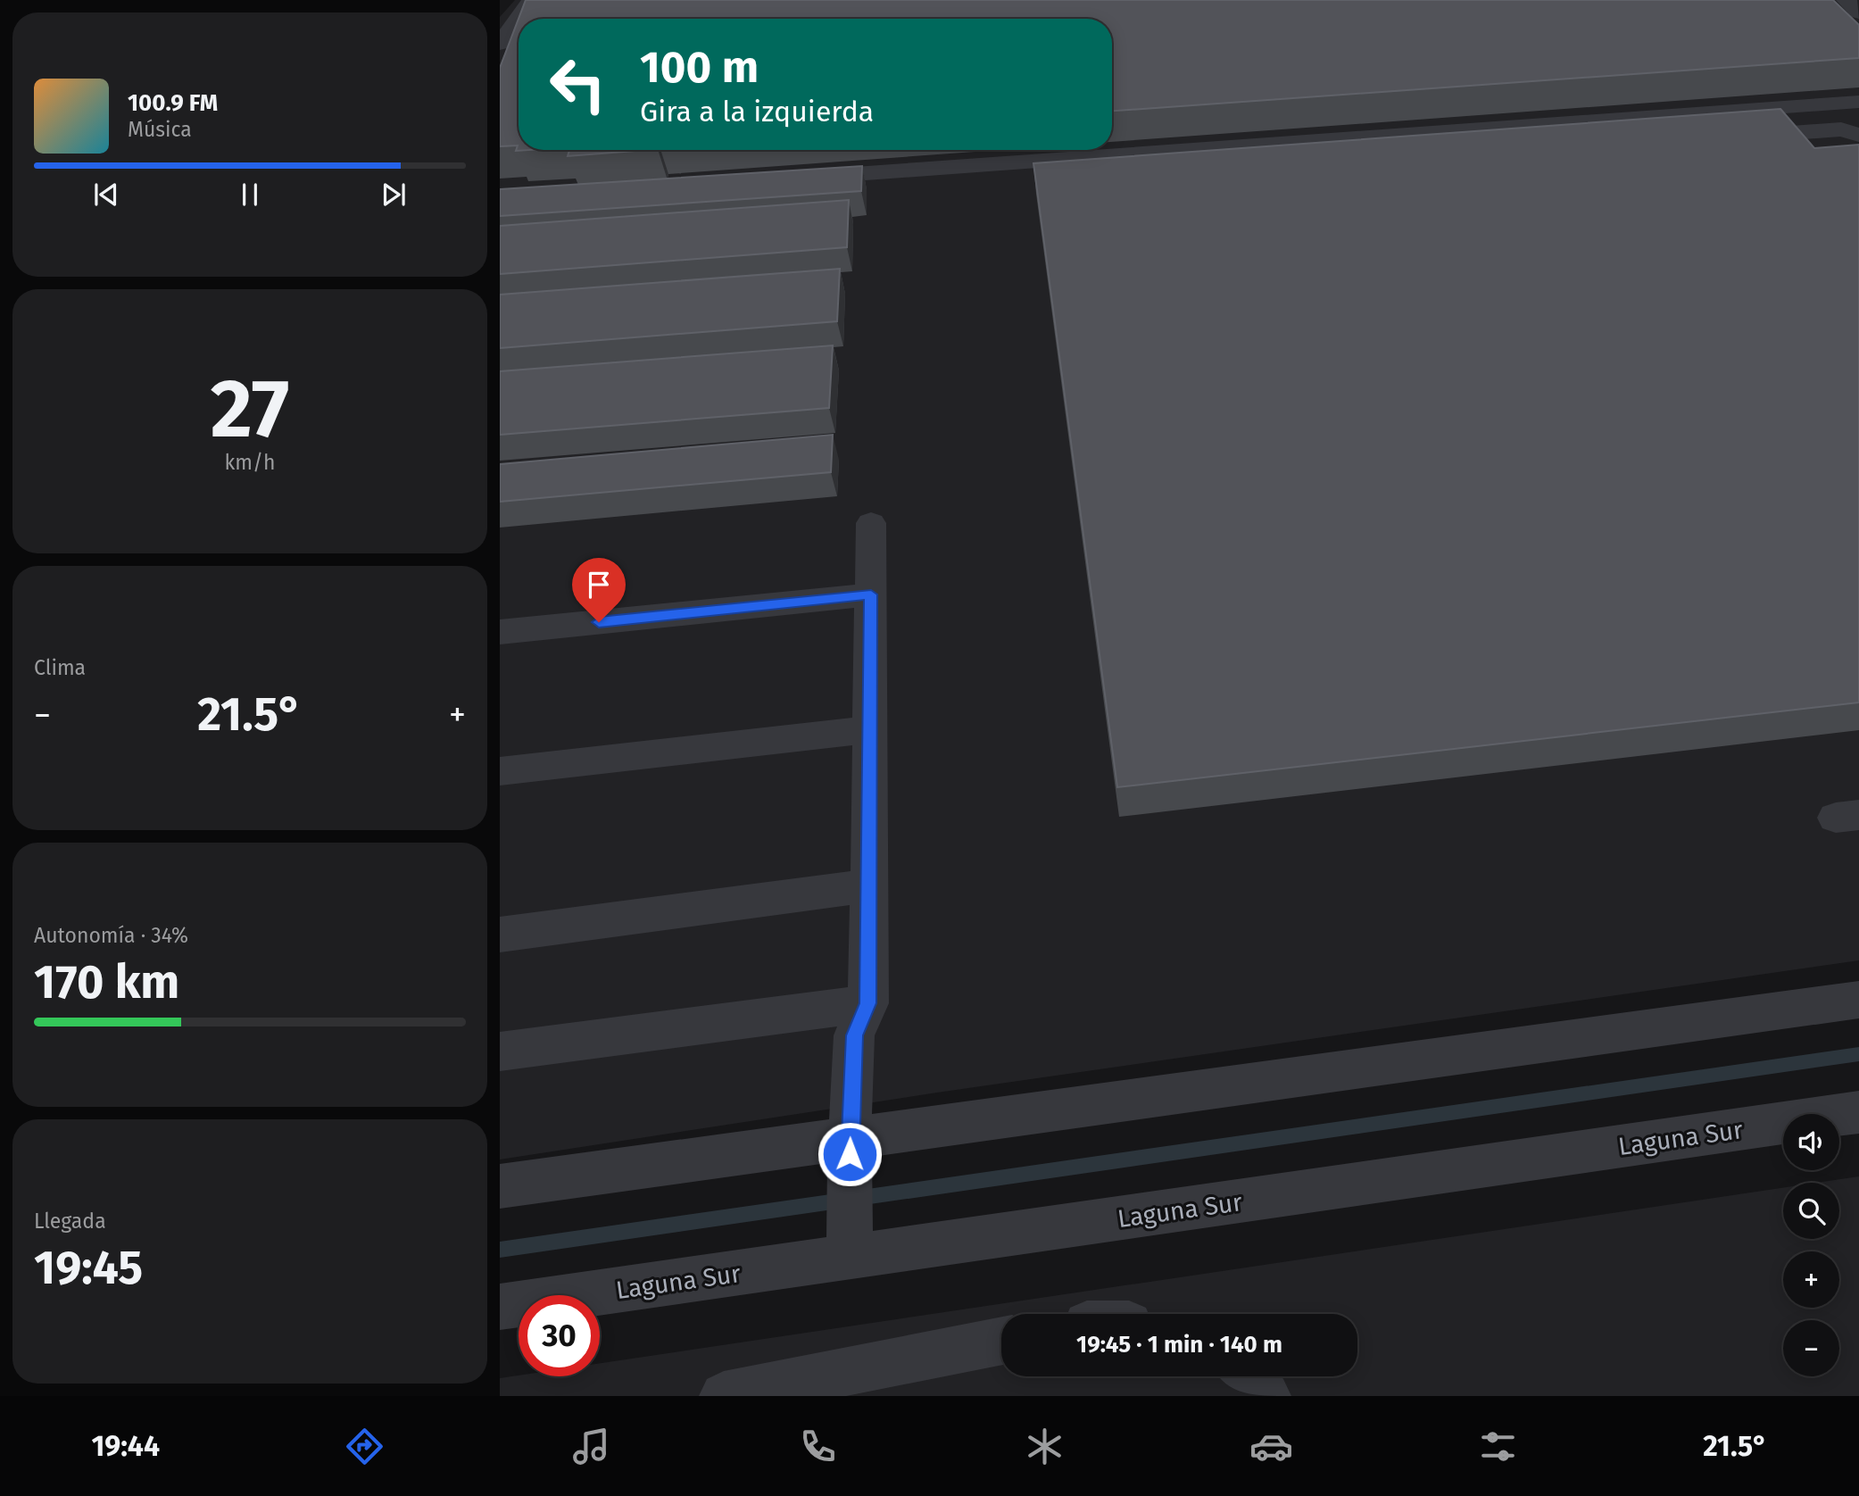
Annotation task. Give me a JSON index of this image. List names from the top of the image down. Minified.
{"streets":{"street":["Laguna Sur"]},"page":{"turn":["100 m","Gira a la izquierda"],"song":["100.9 FM","Música"],"tile":[["27","km/h"],"Clima",["Autonomía · 34%","170 km"],["Llegada","19:45"]],"heat":["−","21.5°","+"],"map_buttons":["+","−"],"limit":"30","trip":"19:45 · 1 min · 140 m","tabs":["19:44","21.5°"]}}
